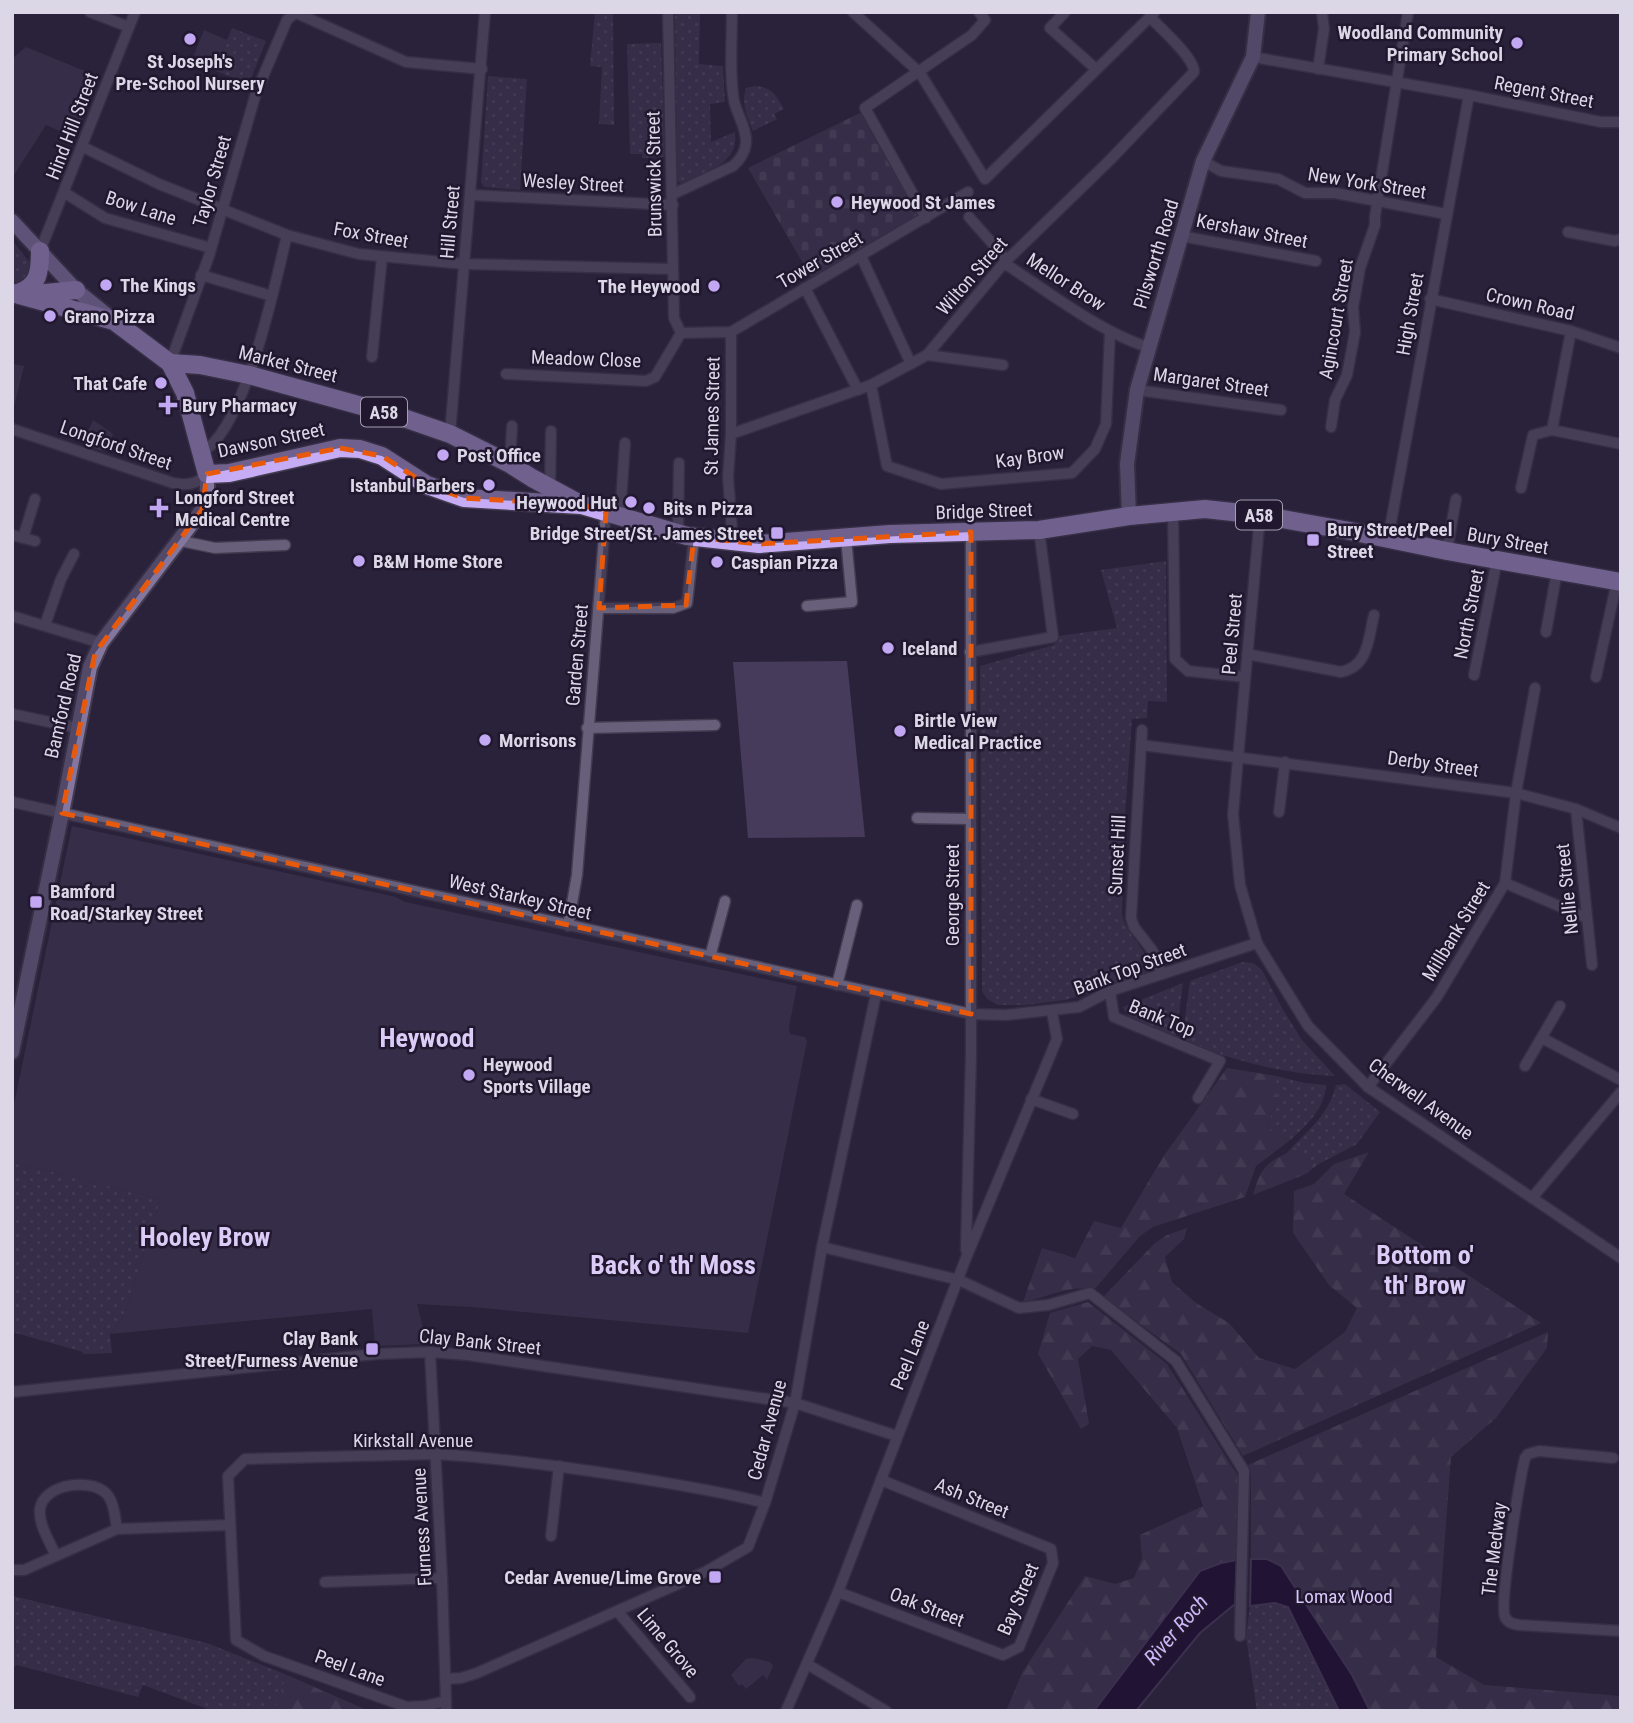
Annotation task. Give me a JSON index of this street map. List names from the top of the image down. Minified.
{"streets":{"highway":["Market Street","A58","Dawson Street","Bridge Street","Bury Street","Bamford Road"],"street":["Regent Street","Hind Hill Street","Brunswick Street","Taylor Street","Wesley Street","New York Street","Bow Lane","Hill Street","Kershaw Street","Fox Street","Pilsworth Road","Tower Street","Wilton Street","Mellor Brow","Crown Road","High Street","Agincourt Street","Meadow Close","Margaret Street","St James Street","Longford Street","Kay Brow","North Street","Peel Street","Garden Street","Derby Street","Sunset Hill","Nellie Street","George Street","West Starkey Street","Millbank Street","Bank Top Street","Bank Top","Cherwell Avenue","Clay Bank Street","Peel Lane","Cedar Avenue","Kirkstall Avenue","Ash Street","Furness Avenue","The Medway","Bay Street","Oak Street","Lime Grove"]},"crossings":[["Regent Street","Pilsworth Road"],["Regent Street","High Street"],["Hind Hill Street","Bow Lane"],["Hind Hill Street","Fox Street"],["Brunswick Street","Wesley Street"],["Brunswick Street","Fox Street"],["Brunswick Street","Tower Street"],["Brunswick Street","Meadow Close"],["Taylor Street","Bow Lane"],["Taylor Street","Fox Street"],["Taylor Street","Market Street"],["Taylor Street","Bamford Road"],["Wesley Street","Hill Street"],["New York Street","Pilsworth Road"],["New York Street","High Street"],["New York Street","Agincourt Street"],["Hill Street","Fox Street"],["Hill Street","Market Street"],["Kershaw Street","Pilsworth Road"],["Pilsworth Road","Mellor Brow"],["Pilsworth Road","Margaret Street"],["Pilsworth Road","Bridge Street"],["Tower Street","Meadow Close"],["Tower Street","St James Street"],["Wilton Street","Mellor Brow"],["Wilton Street","St James Street"],["Wilton Street","Kay Brow"],["Mellor Brow","Kay Brow"],["Crown Road","High Street"],["High Street","Bridge Street"],["High Street","Bury Street"],["Market Street","Dawson Street"],["Market Street","Bridge Street"],["Market Street","Bamford Road"],["St James Street","Bridge Street"],["Dawson Street","Longford Street"],["Dawson Street","Bridge Street"],["Dawson Street","Bamford Road"],["Longford Street","Bamford Road"],["Bridge Street","Bury Street"],["Bridge Street","Peel Street"],["Bridge Street","Garden Street"],["Bridge Street","George Street"],["Bury Street","North Street"],["Peel Street","Derby Street"],["Peel Street","Cherwell Avenue"],["Garden Street","West Starkey Street"],["Bamford Road","West Starkey Street"],["Derby Street","Sunset Hill"],["Derby Street","Nellie Street"],["Derby Street","Millbank Street"],["Derby Street","Cherwell Avenue"],["Sunset Hill","Bank Top Street"],["George Street","West Starkey Street"],["George Street","Bank Top Street"],["George Street","Peel Lane"],["West Starkey Street","Bank Top Street"],["West Starkey Street","Cedar Avenue"],["Millbank Street","Cherwell Avenue"],["Bank Top Street","Bank Top"],["Bank Top Street","Cherwell Avenue"],["Bank Top Street","Peel Lane"],["Clay Bank Street","Peel Lane"],["Clay Bank Street","Cedar Avenue"],["Clay Bank Street","Furness Avenue"],["Peel Lane","Kirkstall Avenue"],["Peel Lane","Ash Street"],["Peel Lane","Furness Avenue"],["Peel Lane","Oak Street"],["Cedar Avenue","Kirkstall Avenue"],["Cedar Avenue","Furness Avenue"],["Cedar Avenue","Lime Grove"],["Kirkstall Avenue","Furness Avenue"],["Ash Street","Bay Street"],["Bay Street","Oak Street"]],"districts":["Heywood","Hooley Brow","Bottom o' th' Brow","Back o' th' Moss"],"water":["River Roch"],"parks":["Lomax Wood"],"places":{"other":["St Joseph's Pre-School Nursery","Woodland Community Primary School","Heywood St James","The Kings","The Heywood","Grano Pizza","That Cafe","Post Office","Istanbul Barbers","Heywood Hut","Bits n Pizza","B&M Home Store","Caspian Pizza","Iceland","Birtle View Medical Practice","Morrisons","Heywood Sports Village"],"health":["Bury Pharmacy","Longford Street Medical Centre"],"transit":["Bridge Street/St. James Street","Bury Street/Peel Street","Bamford Road/Starkey Street","Clay Bank Street/Furness Avenue","Cedar Avenue/Lime Grove"]}}
